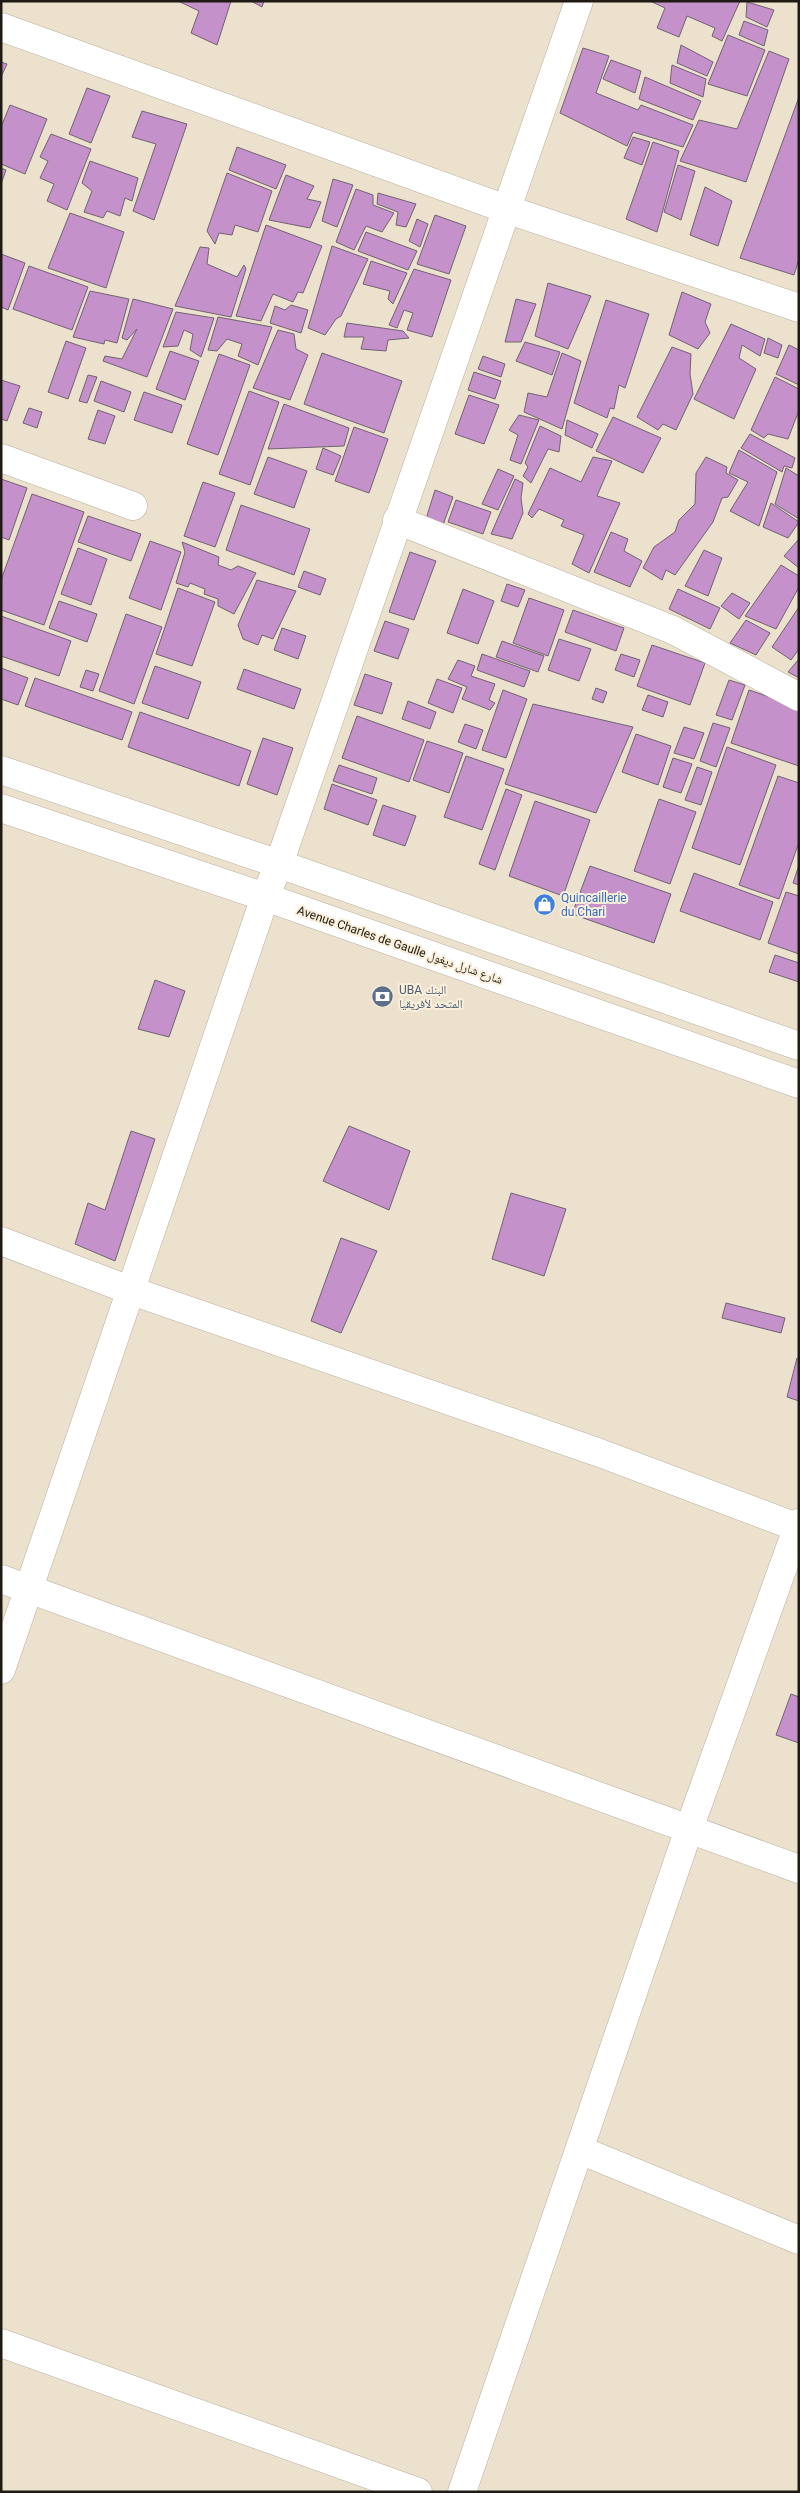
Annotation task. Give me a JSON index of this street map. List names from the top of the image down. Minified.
{"streets":{"street":["Avenue Charles de Gaulle شارع شارل ديغول"]},"places":{"shop":["Quincaillerie du Chari"],"bank":["UBA البنك المتحد لأفريقيا"]}}
